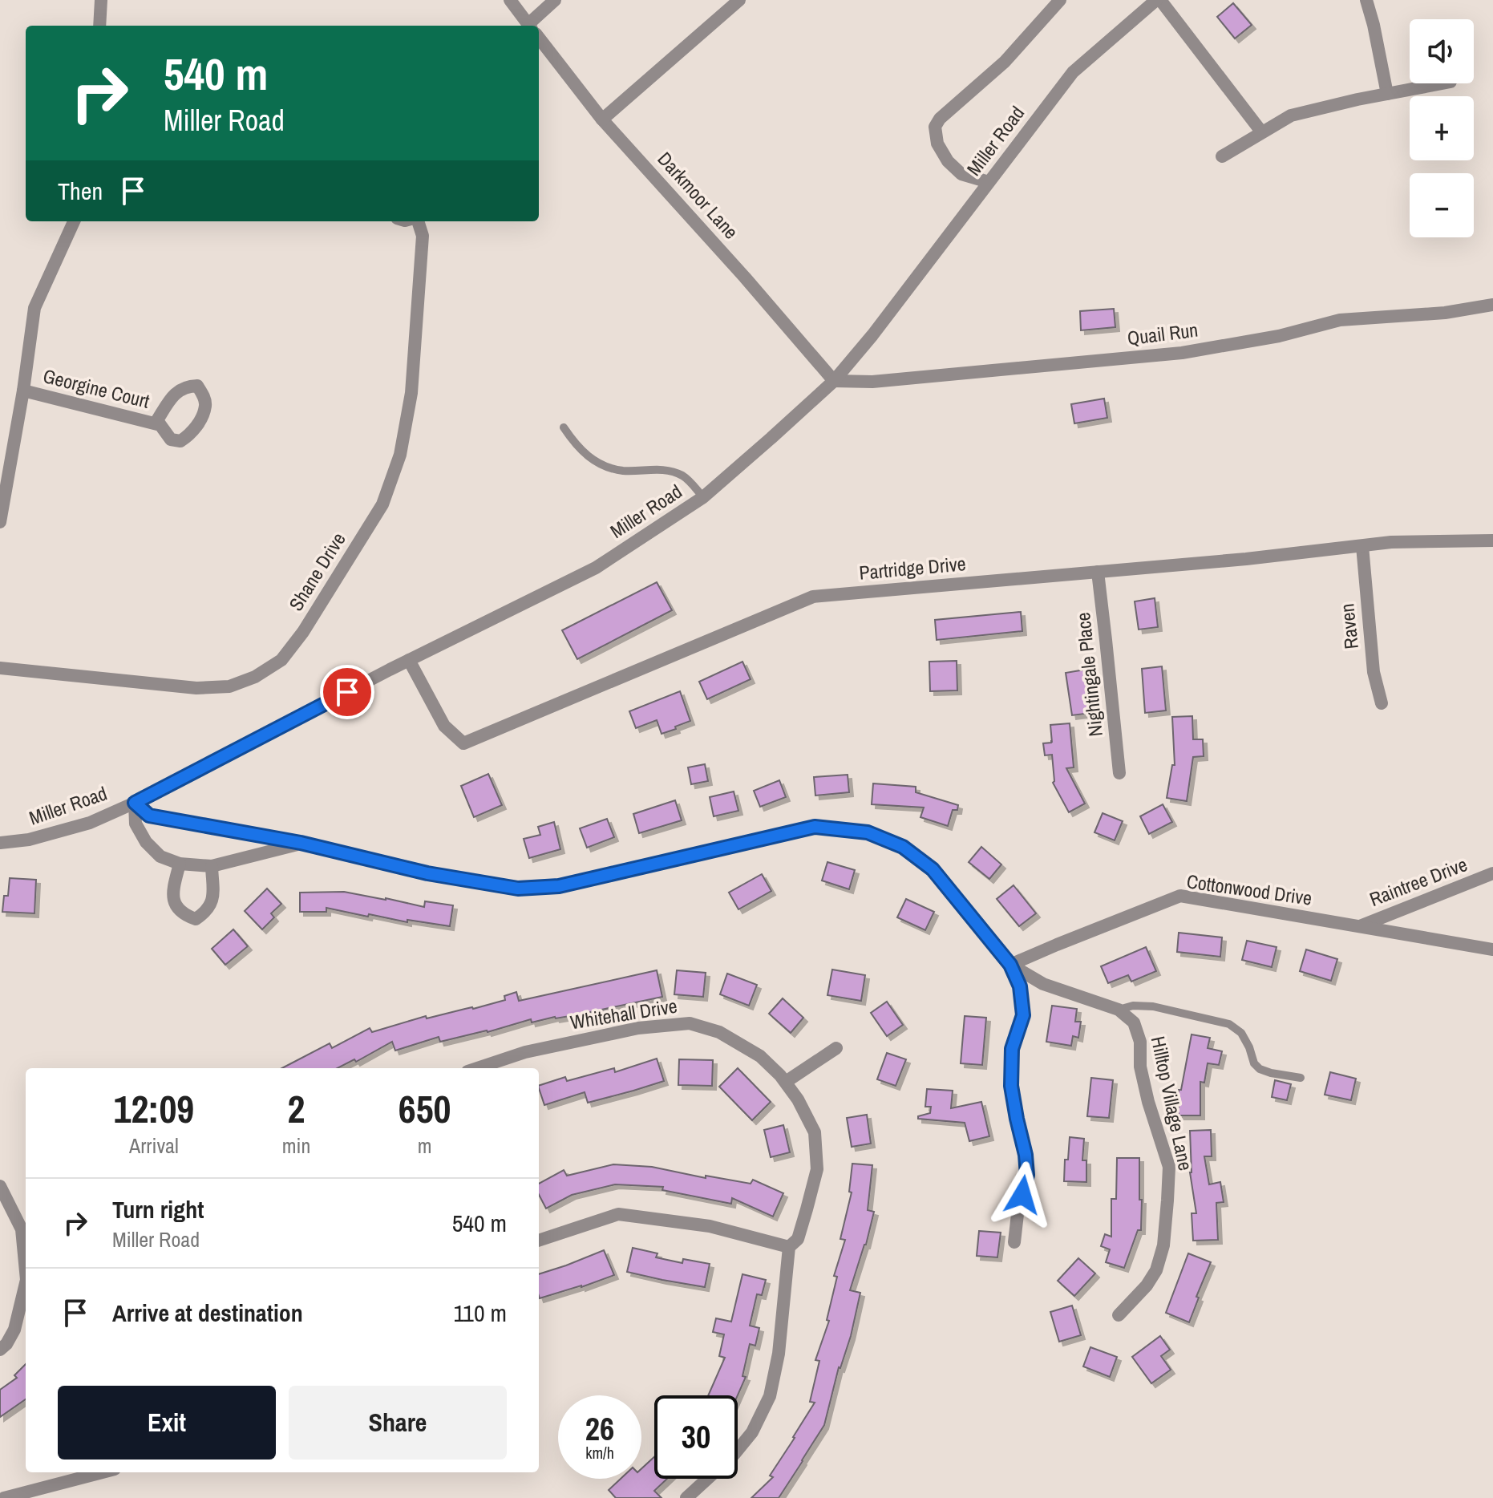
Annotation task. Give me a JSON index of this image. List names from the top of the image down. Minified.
{"streets":{"street":["Miller Road","Darkmoor Lane","Quail Run","Georgine Court","Partridge Drive","Shane Drive","Raven","Nightingale Place","Raintree Drive","Cottonwood Drive","Whitehall Drive","Hilltop Village Lane"]},"crossings":[["Miller Road","Darkmoor Lane"],["Miller Road","Quail Run"],["Miller Road","Partridge Drive"],["Darkmoor Lane","Quail Run"],["Partridge Drive","Raven"],["Partridge Drive","Nightingale Place"],["Raintree Drive","Cottonwood Drive"]],"page":{"map_buttons":["+","−"],"turn":["540 m","Miller Road"],"then":"Then","eta":["12:09","Arrival","2","min","650","m"],"list":[{"name":"Turn right","note":"Miller Road","value":"540 m"},{"name":"Arrive at destination","value":"110 m"}],"buttons":["Exit","Share"],"speed":"26 km/h","limit":"30"}}
